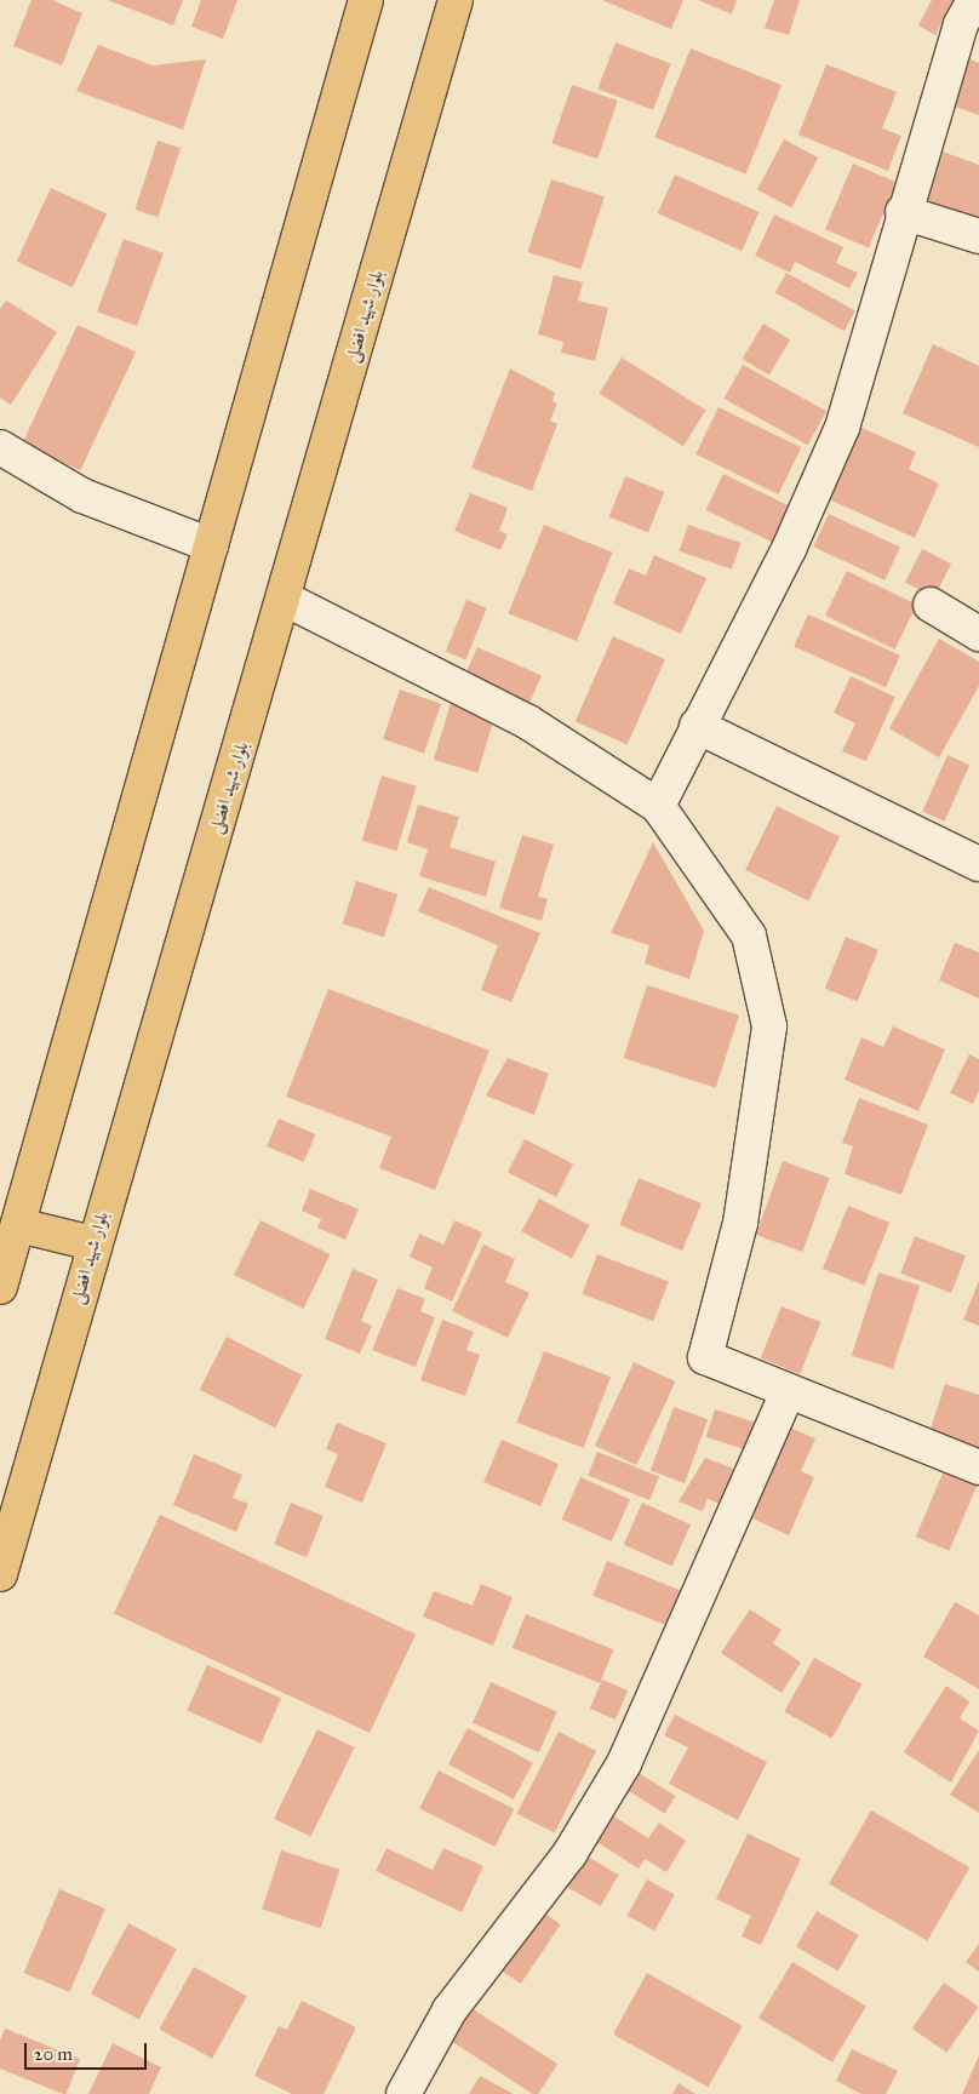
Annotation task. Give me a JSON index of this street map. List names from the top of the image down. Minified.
{"streets":{"main road":["بلوار شهید افضلی"]},"scale_bar":"20 m"}
